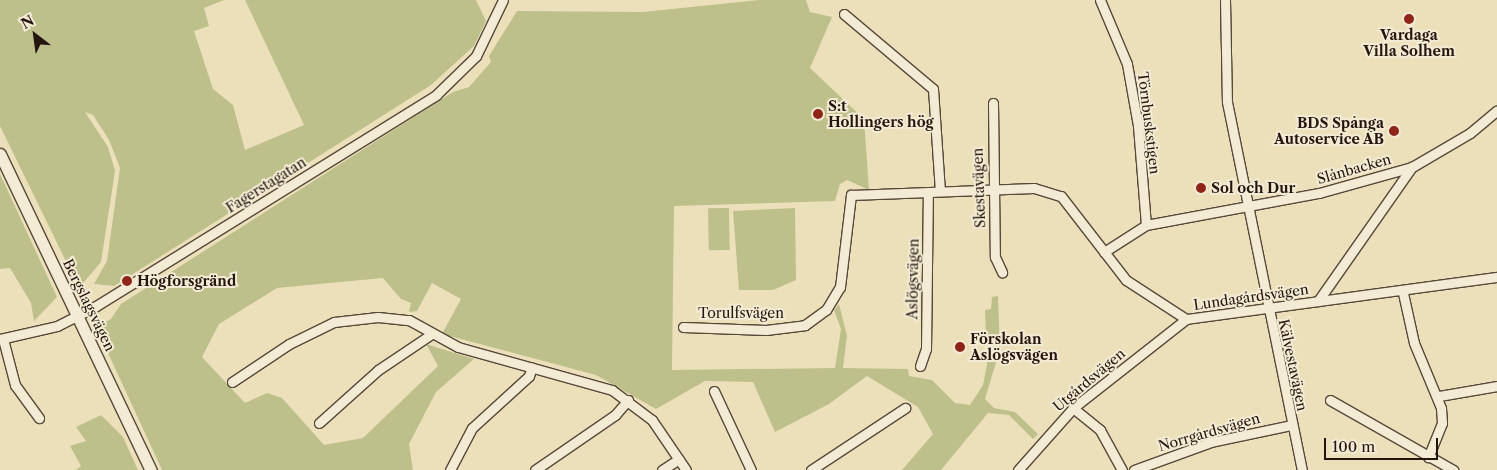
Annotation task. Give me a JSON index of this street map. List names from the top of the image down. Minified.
{"streets":{"main road":["Bergslagsvägen"],"street":["Törnbuskstigen","Slånbacken","Fagerstagatan","Skestavägen","Aslögsvägen","Lundagårdsvägen","Torulfsvägen","Kälvestavägen","Utgårdsvägen","Norrgårdsvägen"]},"crossings":[["Törnbuskstigen","Slånbacken"],["Slånbacken","Lundagårdsvägen"],["Slånbacken","Kälvestavägen"],["Fagerstagatan","Bergslagsvägen"],["Skestavägen","Lundagårdsvägen"],["Aslögsvägen","Lundagårdsvägen"],["Lundagårdsvägen","Torulfsvägen"],["Lundagårdsvägen","Kälvestavägen"],["Lundagårdsvägen","Utgårdsvägen"],["Kälvestavägen","Norrgårdsvägen"]],"places":["Vardaga Villa Solhem","S:t Hollingers hög","BDS Spånga Autoservice AB","Sol och Dur","Högforsgränd","Förskolan Aslögsvägen"],"scale_bar":"100 m","north":"top left"}
